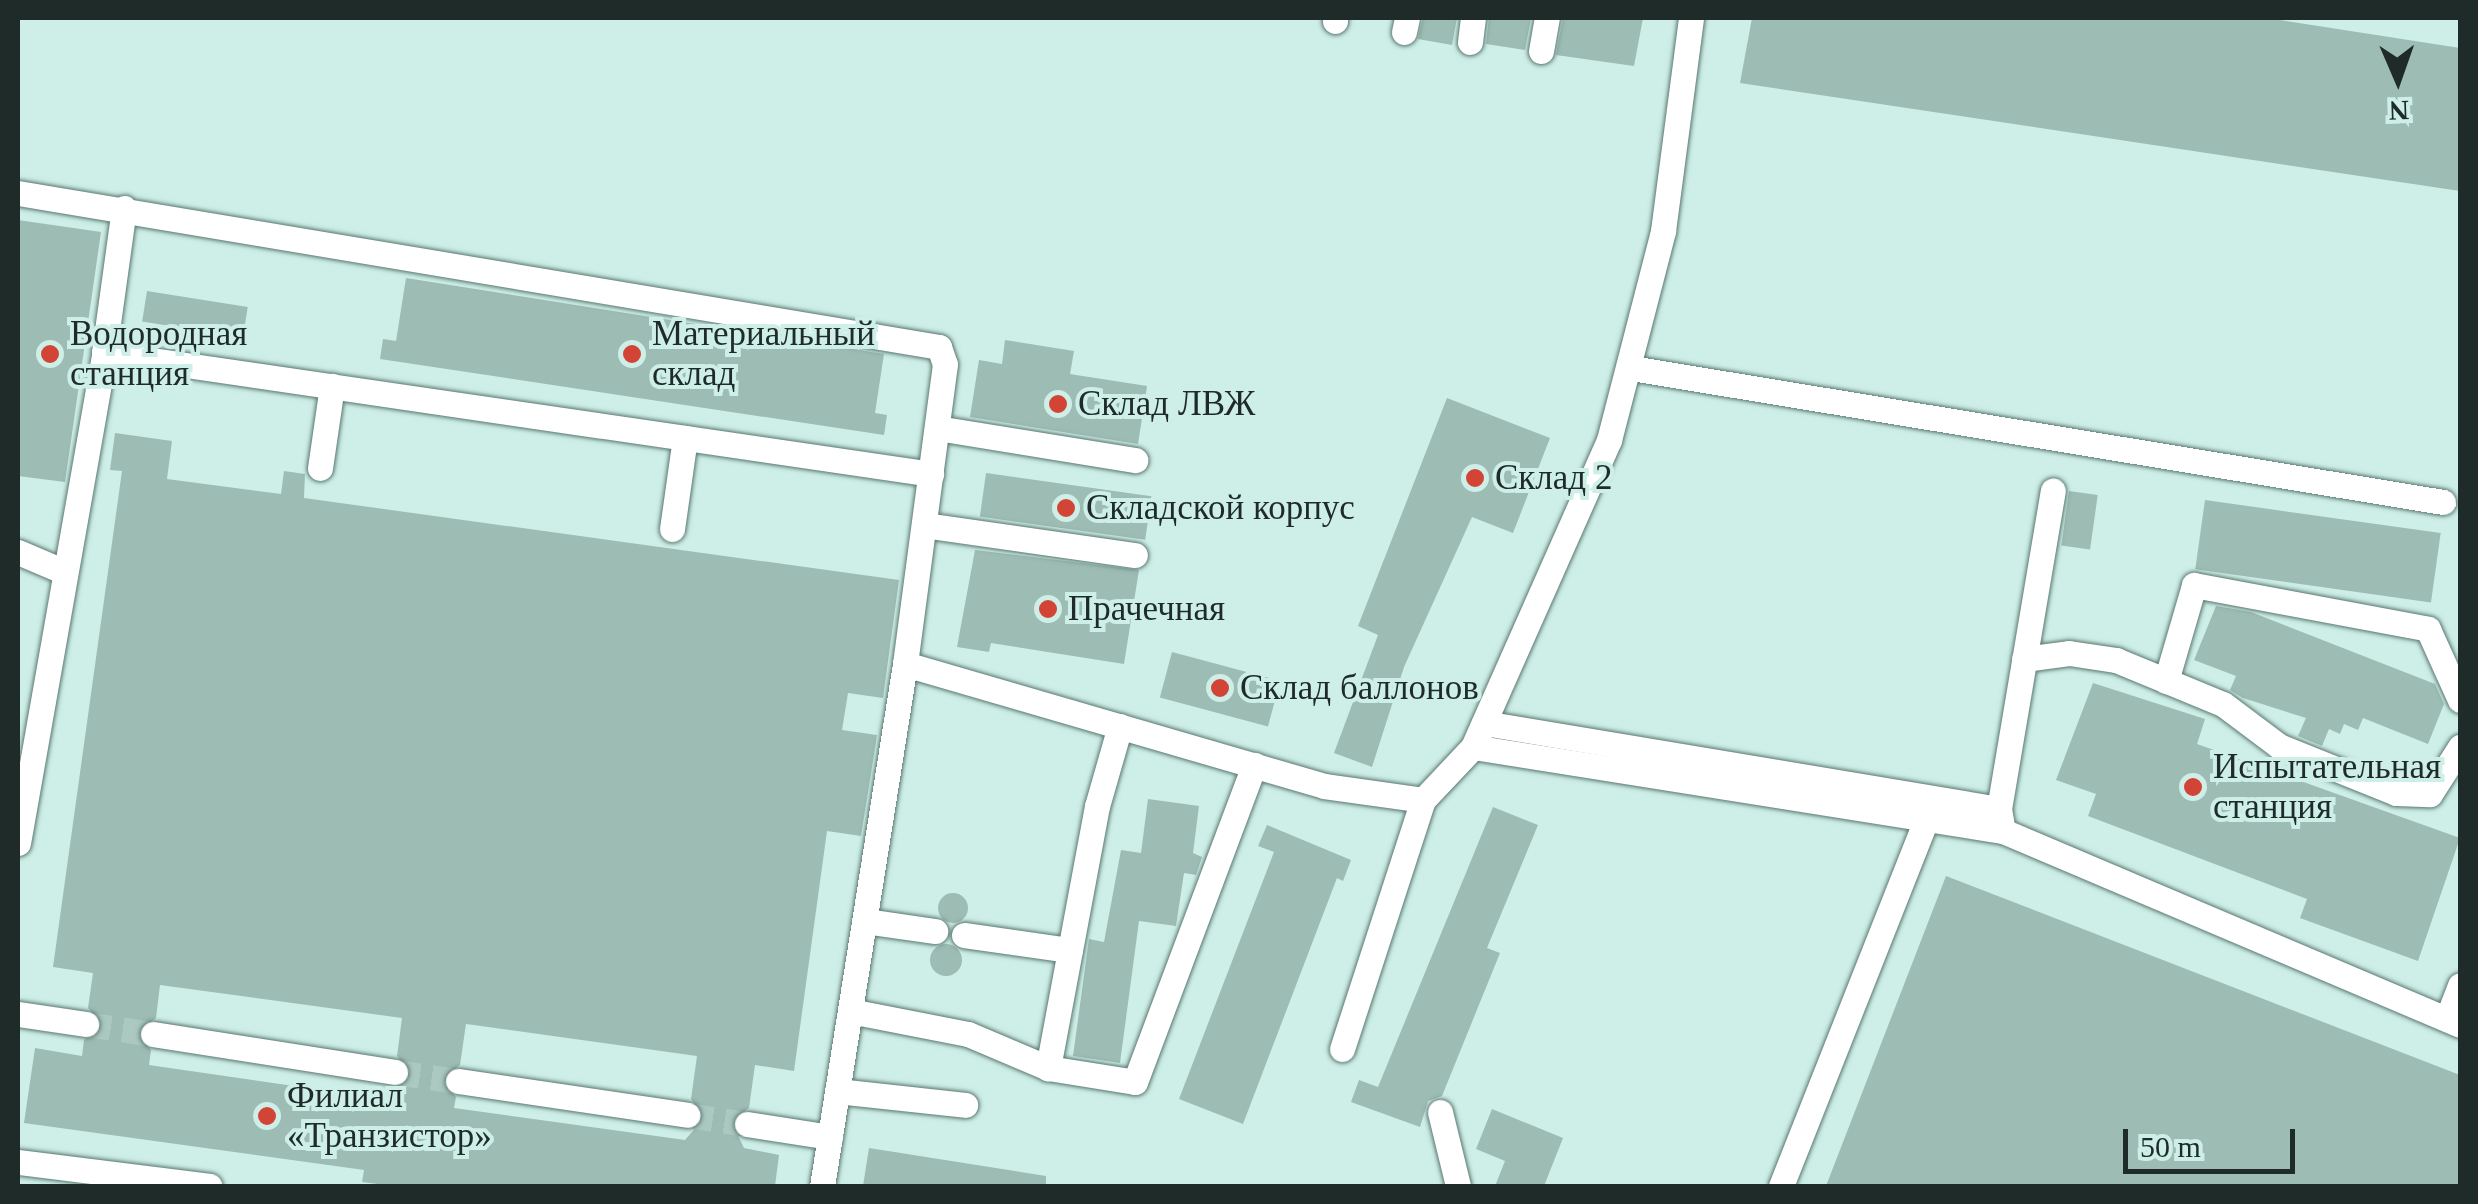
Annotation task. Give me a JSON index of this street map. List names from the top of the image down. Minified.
{"places":["Водородная станция","Материальный склад","Склад ЛВЖ","Склад 2","Складской корпус","Прачечная","Склад баллонов","Испытательная станция","Филиал «Транзистор»"],"scale_bar":"50 m","north":"bottom"}
